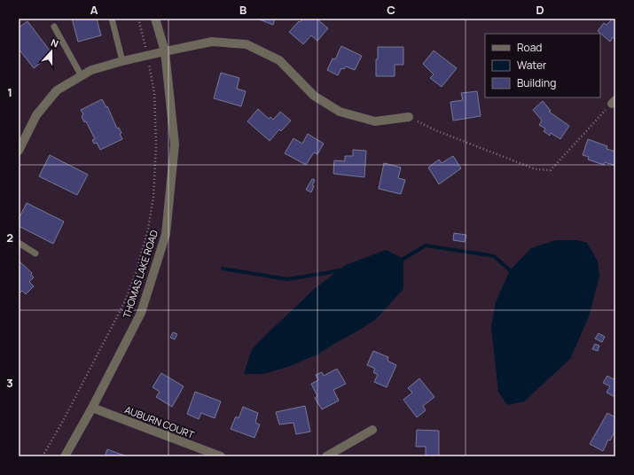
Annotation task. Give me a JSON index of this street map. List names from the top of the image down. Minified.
{"streets":{"street":["THOMAS LAKE ROAD","AUBURN COURT"]},"crossings":[["THOMAS LAKE ROAD","AUBURN COURT"]],"legend":["Road","Water","Building"],"north":"top","grid":{"columns":["A","B","C","D"],"rows":["1","2","3"]}}
